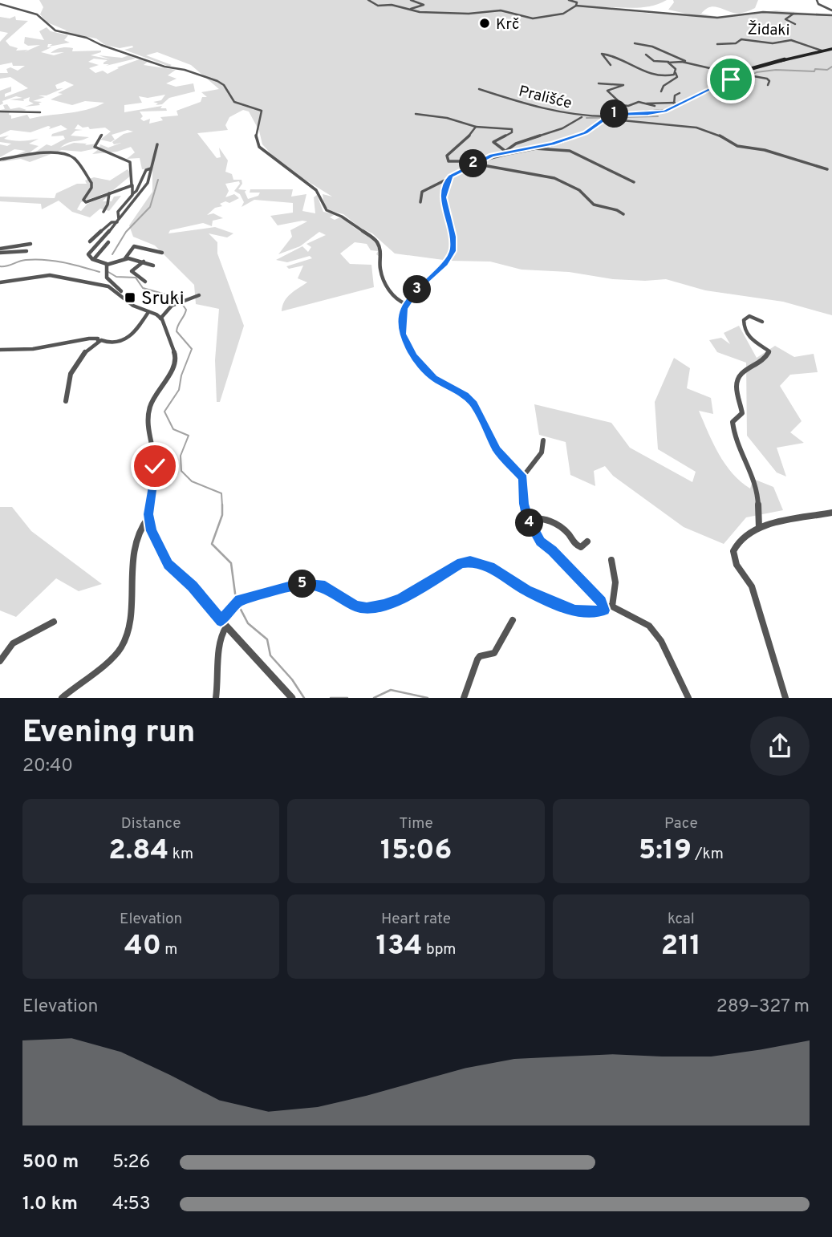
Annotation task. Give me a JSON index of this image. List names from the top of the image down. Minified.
{"streets":{"street":["Židaki","Prališće"]},"places":{"other":["Krč"],"transit":["Sruki"]},"page":{"pins":["1","2","3","4","5"],"heading":["Evening run","20:40"],"stats":[["Distance","2.84 km"],["Time","15:06"],["Pace","5:19 /km"],["Elevation","40 m"],["Heart rate","134 bpm"],["kcal","211"]],"chart":["Elevation","289–327 m"],"list":[{"name":"500 m","note":"5:26"},{"name":"1.0 km","note":"4:53"}]}}
